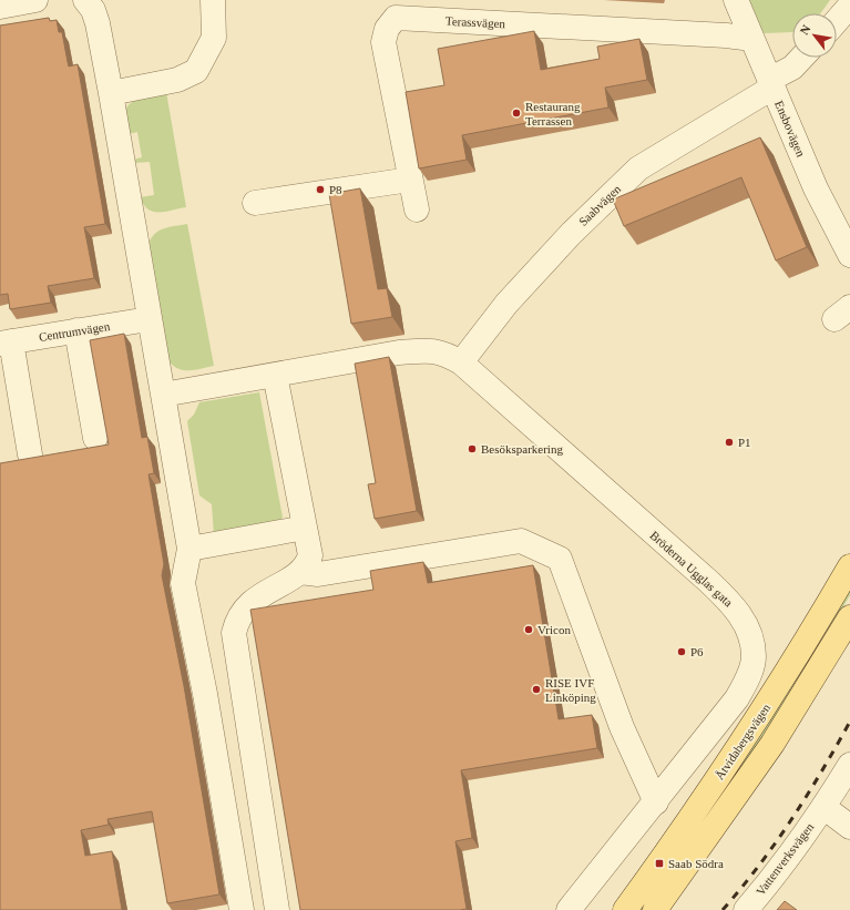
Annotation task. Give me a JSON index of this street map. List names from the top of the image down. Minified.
{"streets":{"main road":["Åtvidabergsvägen"],"street":["Terassvägen","Ensbovägen","Saabvägen","Centrumvägen","Bröderna Ugglas gata","Vattenverksvägen"]},"crossings":[["Terassvägen","Ensbovägen"],["Ensbovägen","Saabvägen"],["Saabvägen","Bröderna Ugglas gata"]],"places":{"other":["Restaurang Terrassen","P8","P1","Besöksparkering","Vricon","P6","RISE IVF Linköping"],"transit":["Saab Södra"]},"north":"top left"}
